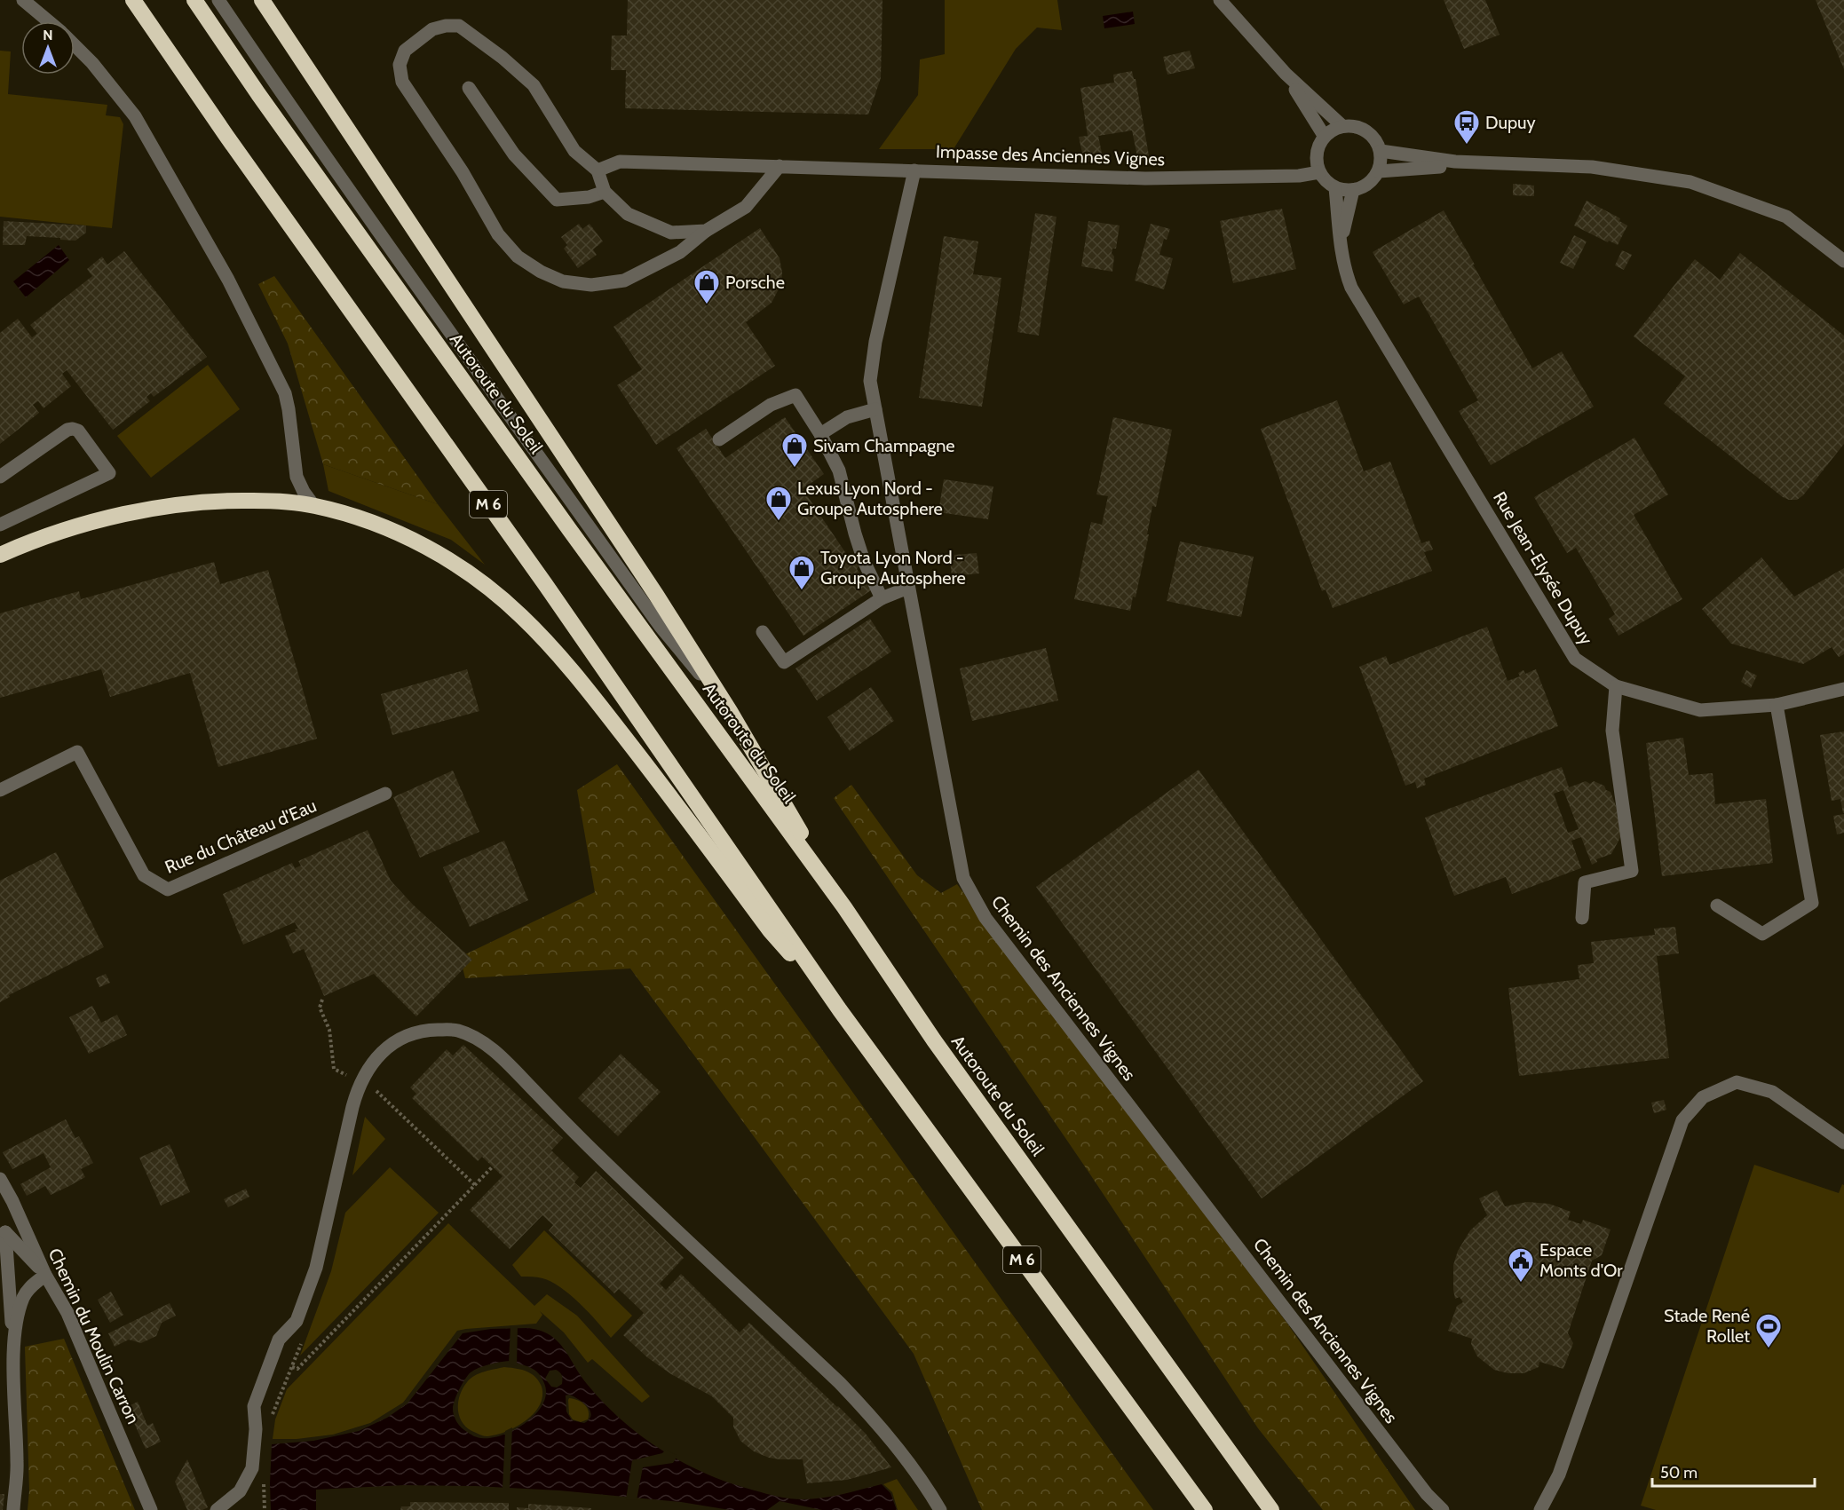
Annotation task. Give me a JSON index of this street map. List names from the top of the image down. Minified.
{"streets":{"highway":["Autoroute du Soleil","M 6"],"street":["Impasse des Anciennes Vignes","Rue Jean-Elysée Dupuy","Rue du Château d'Eau","Chemin des Anciennes Vignes","Chemin du Moulin Carron"]},"crossings":[["Impasse des Anciennes Vignes","Rue Jean-Elysée Dupuy"],["Impasse des Anciennes Vignes","Chemin des Anciennes Vignes"]],"places":{"bus stop":["Dupuy"],"shop":["Porsche","Sivam Champagne","Lexus Lyon Nord - Groupe Autosphere","Toyota Lyon Nord - Groupe Autosphere"],"public building":["Espace Monts d'Or"],"sports":["Stade René Rollet"]},"scale_bar":"50 m","north":"top"}
